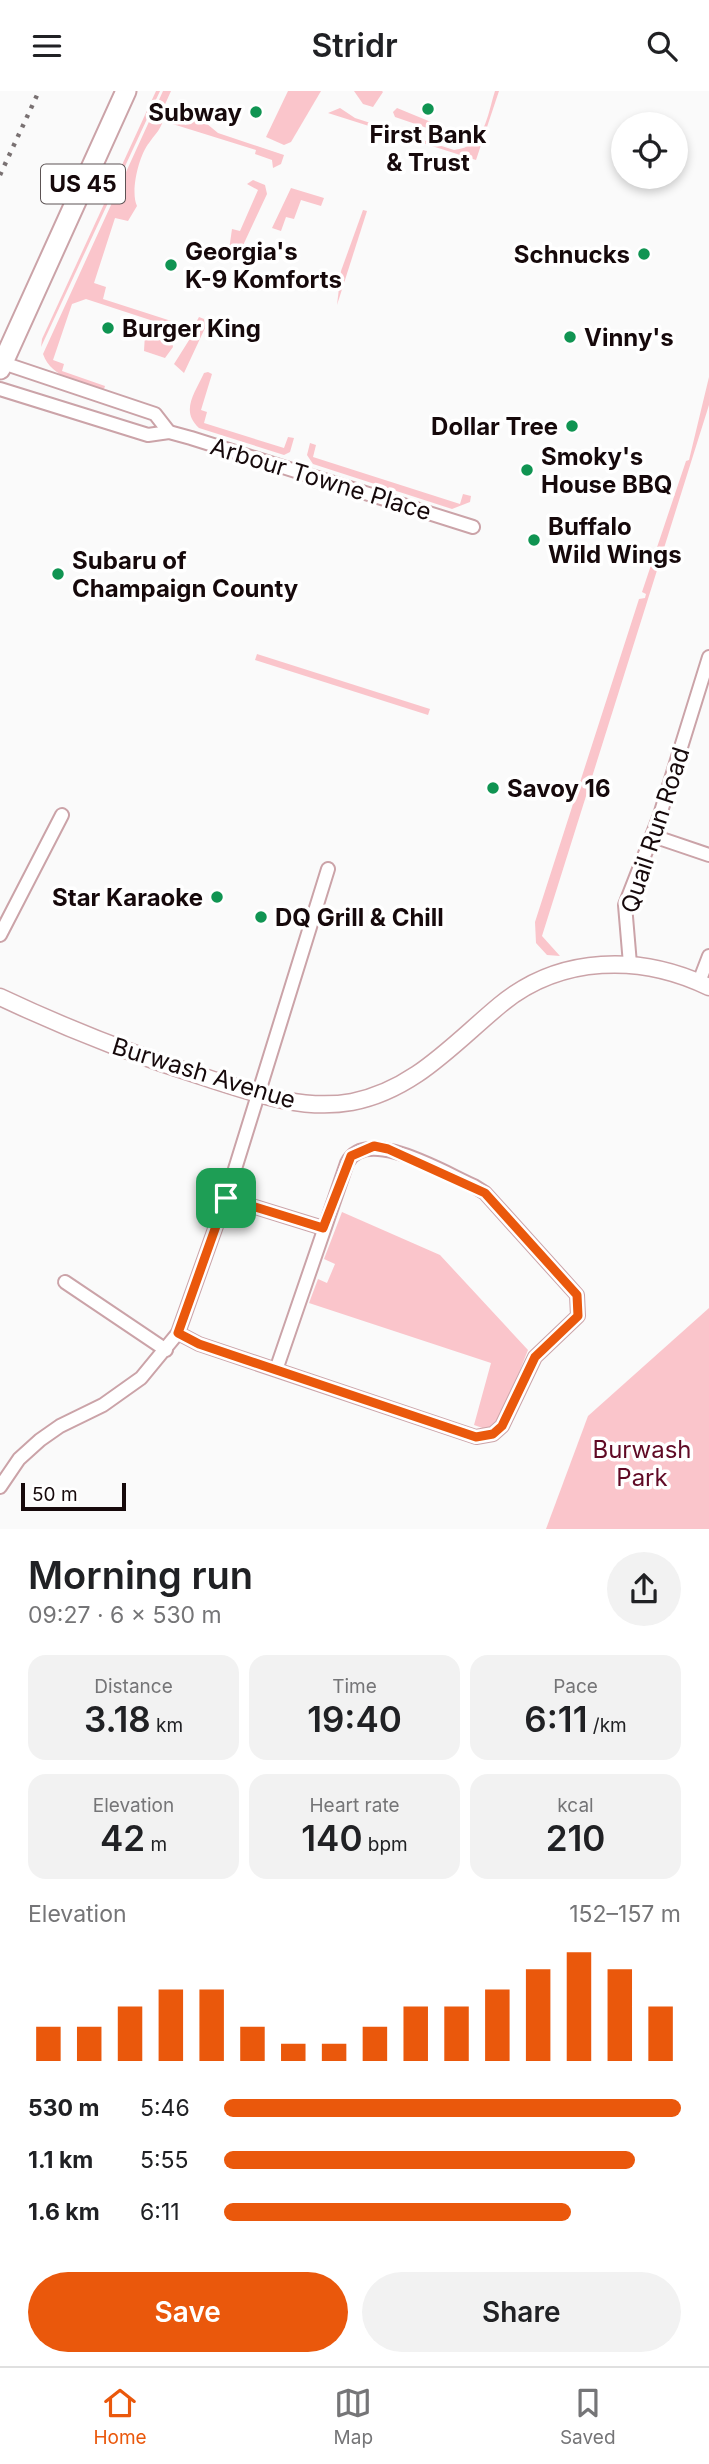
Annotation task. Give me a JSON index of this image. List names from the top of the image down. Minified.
{"streets":{"main road":["US 45"],"street":["Arbour Towne Place","Quail Run Road","Burwash Avenue"]},"crossings":[["US 45","Arbour Towne Place"],["Quail Run Road","Burwash Avenue"]],"parks":["Burwash Park"],"places":["First Bank & Trust","Subway","Schnucks","Georgia's K-9 Komforts","Burger King","Vinny's","Dollar Tree","Smoky's House BBQ","Buffalo Wild Wings","Subaru of Champaign County","Savoy 16","Star Karaoke","DQ Grill & Chill"],"scale_bar":"50 m","page":{"header":"Stridr","scale":"50 m","heading":["Morning run","09:27 · 6 × 530 m"],"stats":[["Distance","3.18 km"],["Time","19:40"],["Pace","6:11 /km"],["Elevation","42 m"],["Heart rate","140 bpm"],["kcal","210"]],"chart":["Elevation","152–157 m"],"list":[{"name":"530 m","note":"5:46"},{"name":"1.1 km","note":"5:55"},{"name":"1.6 km","note":"6:11"}],"buttons":["Save","Share"],"tabs":["Home","Map","Saved"]}}
